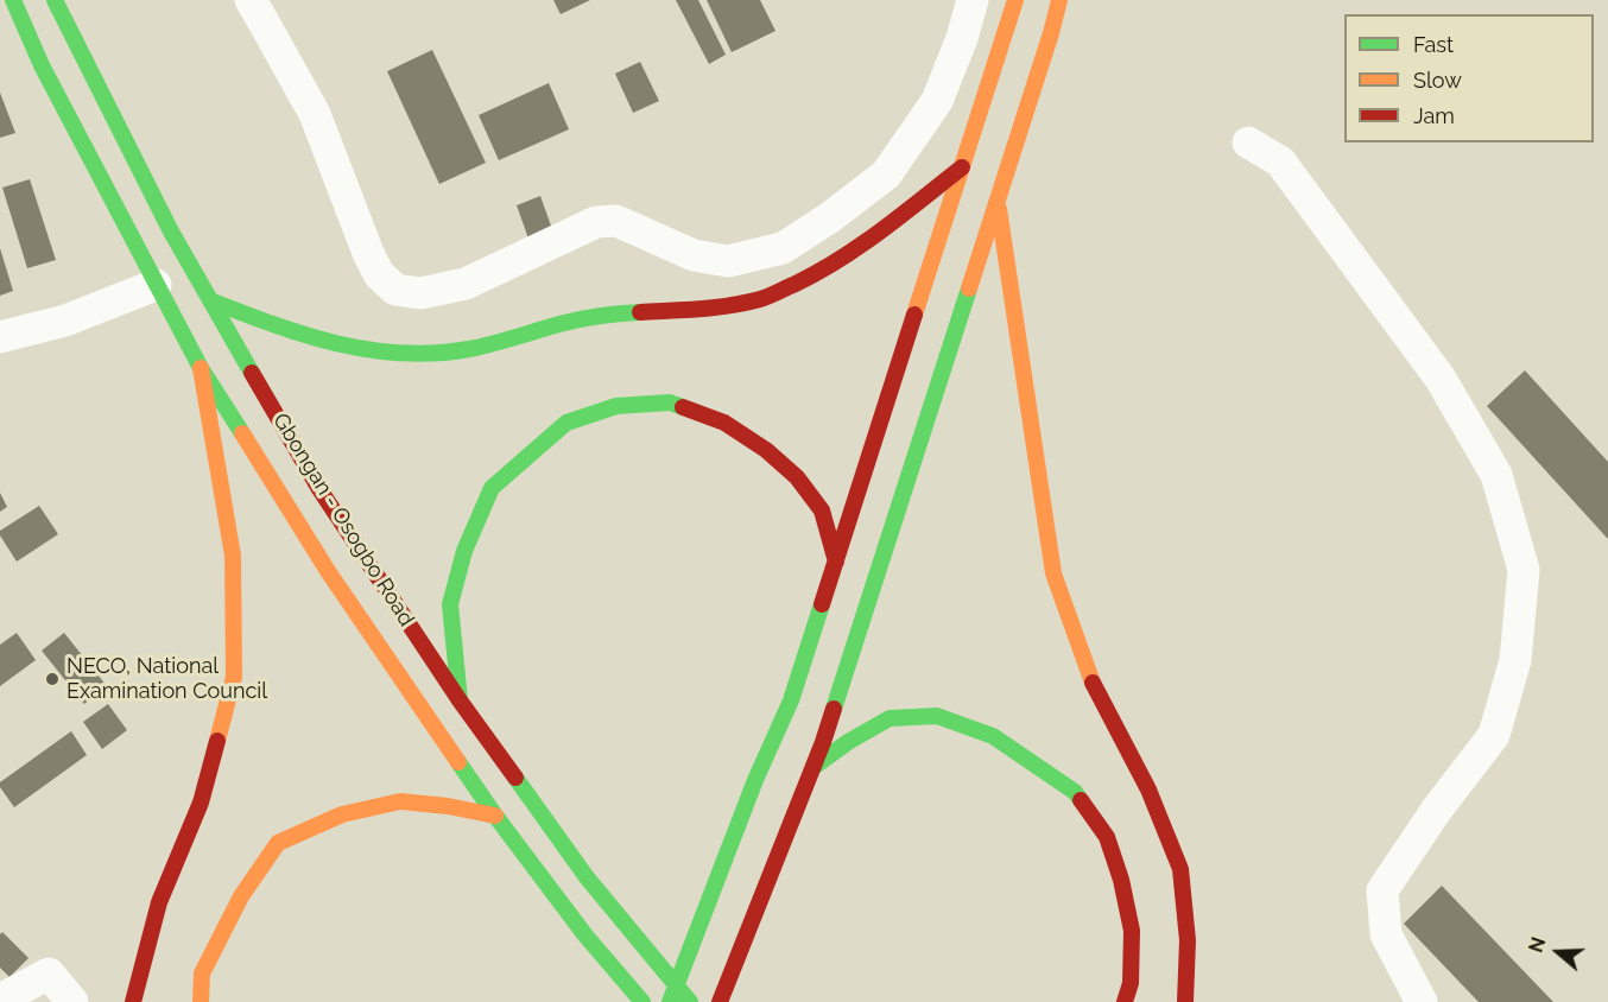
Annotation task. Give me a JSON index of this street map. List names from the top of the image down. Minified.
{"streets":{"main road":["Gbongan - Osogbo Road"]},"places":["NECO, National Examination Council"],"legend":["Fast","Slow","Jam"],"north":"left"}
